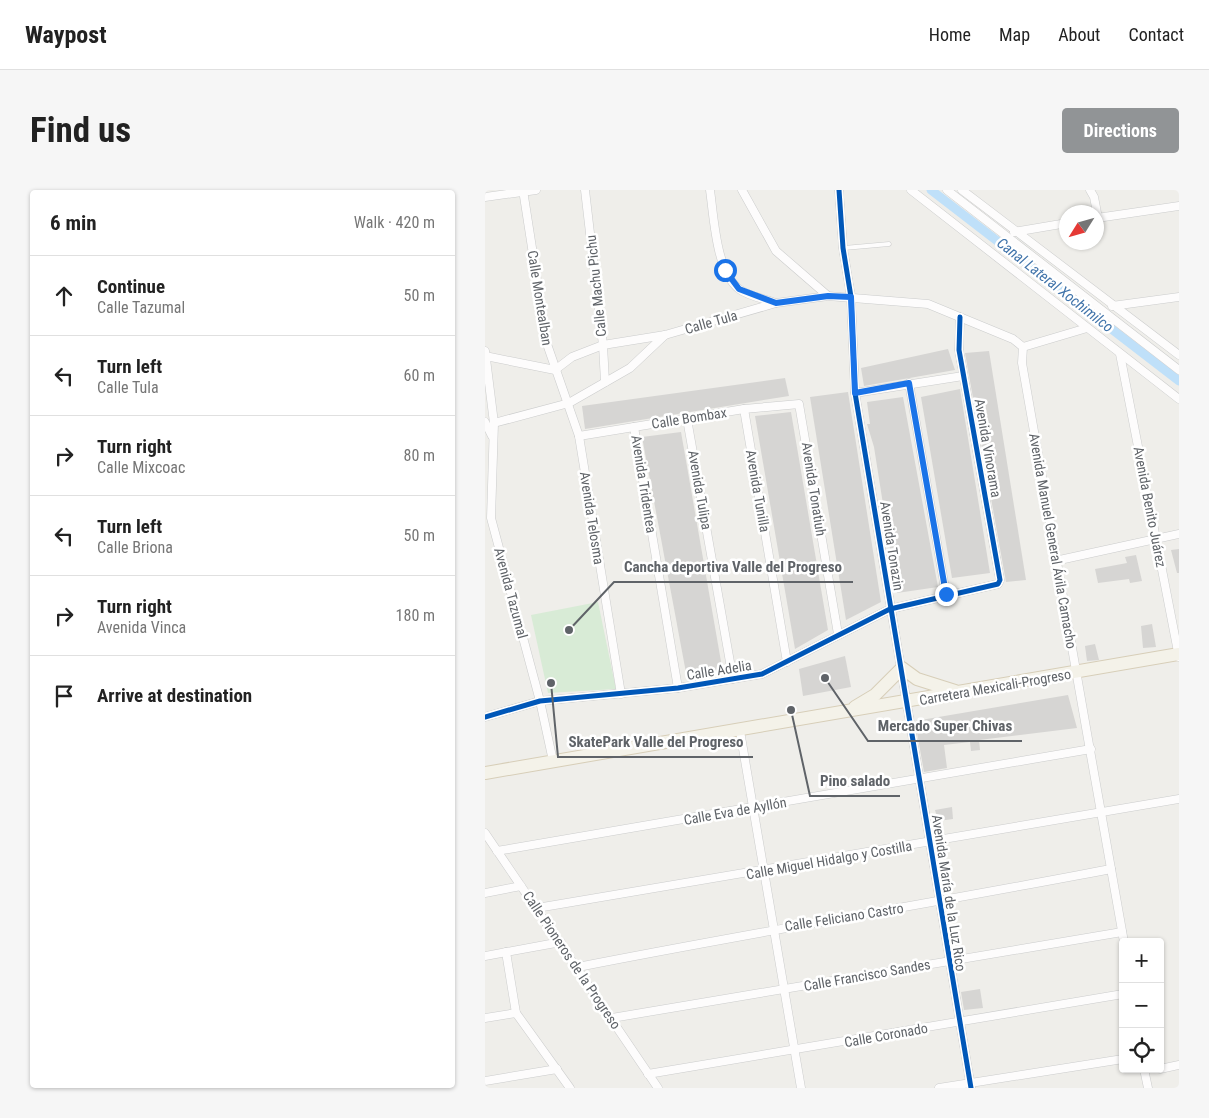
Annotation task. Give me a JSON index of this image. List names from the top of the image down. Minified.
{"streets":{"main road":["Carretera Mexicali-Progreso"],"street":["Calle Machu Pichu","Calle Montealban","Calle Tula","Calle Bombax","Avenida Vinorama","Avenida Tridentea","Avenida Tonatiuh","Avenida Tulipa","Avenida Tunilla","Avenida Benito Juárez","Avenida Telosma","Avenida Manuel General Ávila Camacho","Avenida Tonazin","Avenida Tazumal","Calle Adelia","Calle Eva de Ayllón","Calle Miguel Hidalgo y Costilla","Avenida María de la Luz Rico","Calle Feliciano Castro","Calle Pioneros de la Progreso","Calle Francisco Sandes","Calle Coronado"]},"crossings":[["Calle Machu Pichu","Calle Tula"],["Calle Montealban","Calle Tula"],["Calle Montealban","Avenida Telosma"],["Calle Tula","Avenida Vinorama"],["Calle Tula","Avenida Manuel General Ávila Camacho"],["Calle Tula","Avenida Tonazin"],["Calle Bombax","Avenida Tridentea"],["Calle Bombax","Avenida Tonatiuh"],["Calle Bombax","Avenida Tulipa"],["Calle Bombax","Avenida Tunilla"],["Calle Bombax","Avenida Telosma"],["Avenida Vinorama","Calle Adelia"],["Avenida Tridentea","Calle Adelia"],["Avenida Tonatiuh","Calle Adelia"],["Avenida Tulipa","Calle Adelia"],["Avenida Tunilla","Calle Adelia"],["Avenida Benito Juárez","Carretera Mexicali-Progreso"],["Avenida Telosma","Calle Adelia"],["Avenida Manuel General Ávila Camacho","Carretera Mexicali-Progreso"],["Avenida Manuel General Ávila Camacho","Calle Eva de Ayllón"],["Avenida Manuel General Ávila Camacho","Calle Miguel Hidalgo y Costilla"],["Avenida Manuel General Ávila Camacho","Calle Feliciano Castro"],["Avenida Manuel General Ávila Camacho","Calle Francisco Sandes"],["Avenida Tonazin","Calle Adelia"],["Avenida Tonazin","Carretera Mexicali-Progreso"],["Avenida Tonazin","Avenida María de la Luz Rico"],["Avenida Tazumal","Calle Adelia"],["Avenida Tazumal","Carretera Mexicali-Progreso"],["Carretera Mexicali-Progreso","Avenida María de la Luz Rico"],["Calle Eva de Ayllón","Avenida María de la Luz Rico"],["Calle Eva de Ayllón","Calle Pioneros de la Progreso"],["Calle Miguel Hidalgo y Costilla","Avenida María de la Luz Rico"],["Calle Miguel Hidalgo y Costilla","Calle Pioneros de la Progreso"],["Avenida María de la Luz Rico","Calle Feliciano Castro"],["Avenida María de la Luz Rico","Calle Francisco Sandes"],["Avenida María de la Luz Rico","Calle Coronado"],["Calle Feliciano Castro","Calle Pioneros de la Progreso"],["Calle Pioneros de la Progreso","Calle Francisco Sandes"],["Calle Pioneros de la Progreso","Calle Coronado"]],"water":["Canal Lateral Xochimilco"],"places":["Cancha deportiva Valle del Progreso","Mercado Super Chivas","SkatePark Valle del Progreso","Pino salado"],"north":"bottom left","page":{"header":"Waypost","nav":["Home","Map","About","Contact"],"buttons":"Directions","title":"Find us","heading":["6 min","Walk · 420 m"],"list":[["Continue","Calle Tazumal","50 m"],["Turn left","Calle Tula","60 m"],["Turn right","Calle Mixcoac","80 m"],["Turn left","Calle Briona","50 m"],["Turn right","Avenida Vinca","180 m"],"Arrive at destination"],"map_buttons":["+","−"]}}
